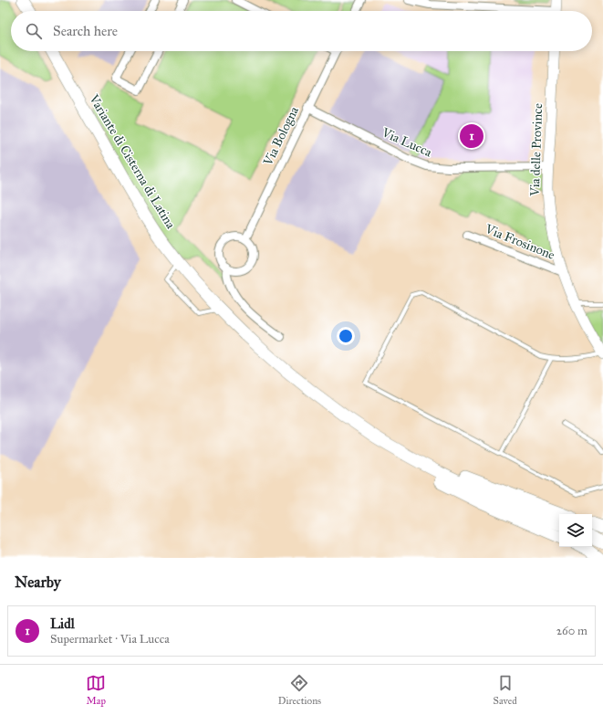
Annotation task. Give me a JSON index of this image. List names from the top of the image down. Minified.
{"streets":{"main road":["Via delle Province","Variante di Cisterna di Latina"],"street":["Via Bologna","Via Lucca","Via Frosinone"]},"crossings":[["Via Bologna","Via Lucca"],["Via Lucca","Via delle Province"],["Via delle Province","Via Frosinone"]],"page":{"search":"Search here","pins":"1","heading":"Nearby","list":[{"mark":"1","name":"Lidl","note":"Supermarket · Via Lucca","value":"260 m"}],"nav":["Map","Directions","Saved"]}}
